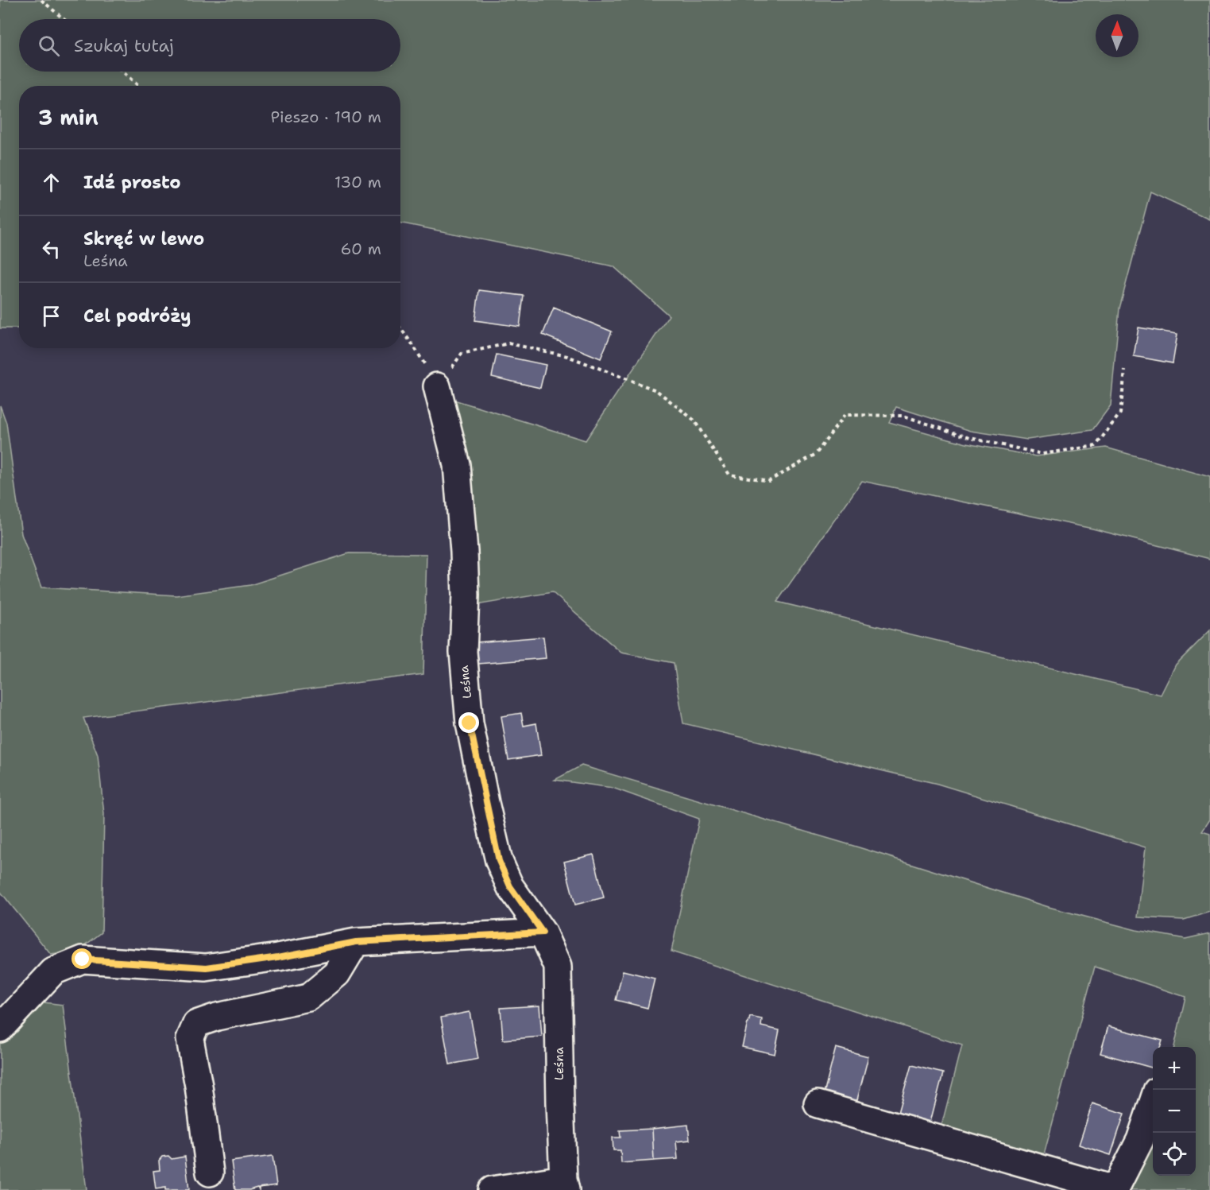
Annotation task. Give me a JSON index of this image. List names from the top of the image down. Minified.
{"streets":{"street":["Leśna"]},"north":"top","page":{"search":"Szukaj tutaj","heading":["3 min","Pieszo · 190 m"],"list":[["Idź prosto","130 m"],["Skręć w lewo","Leśna","60 m"],"Cel podróży"],"map_buttons":["+","−"]}}
